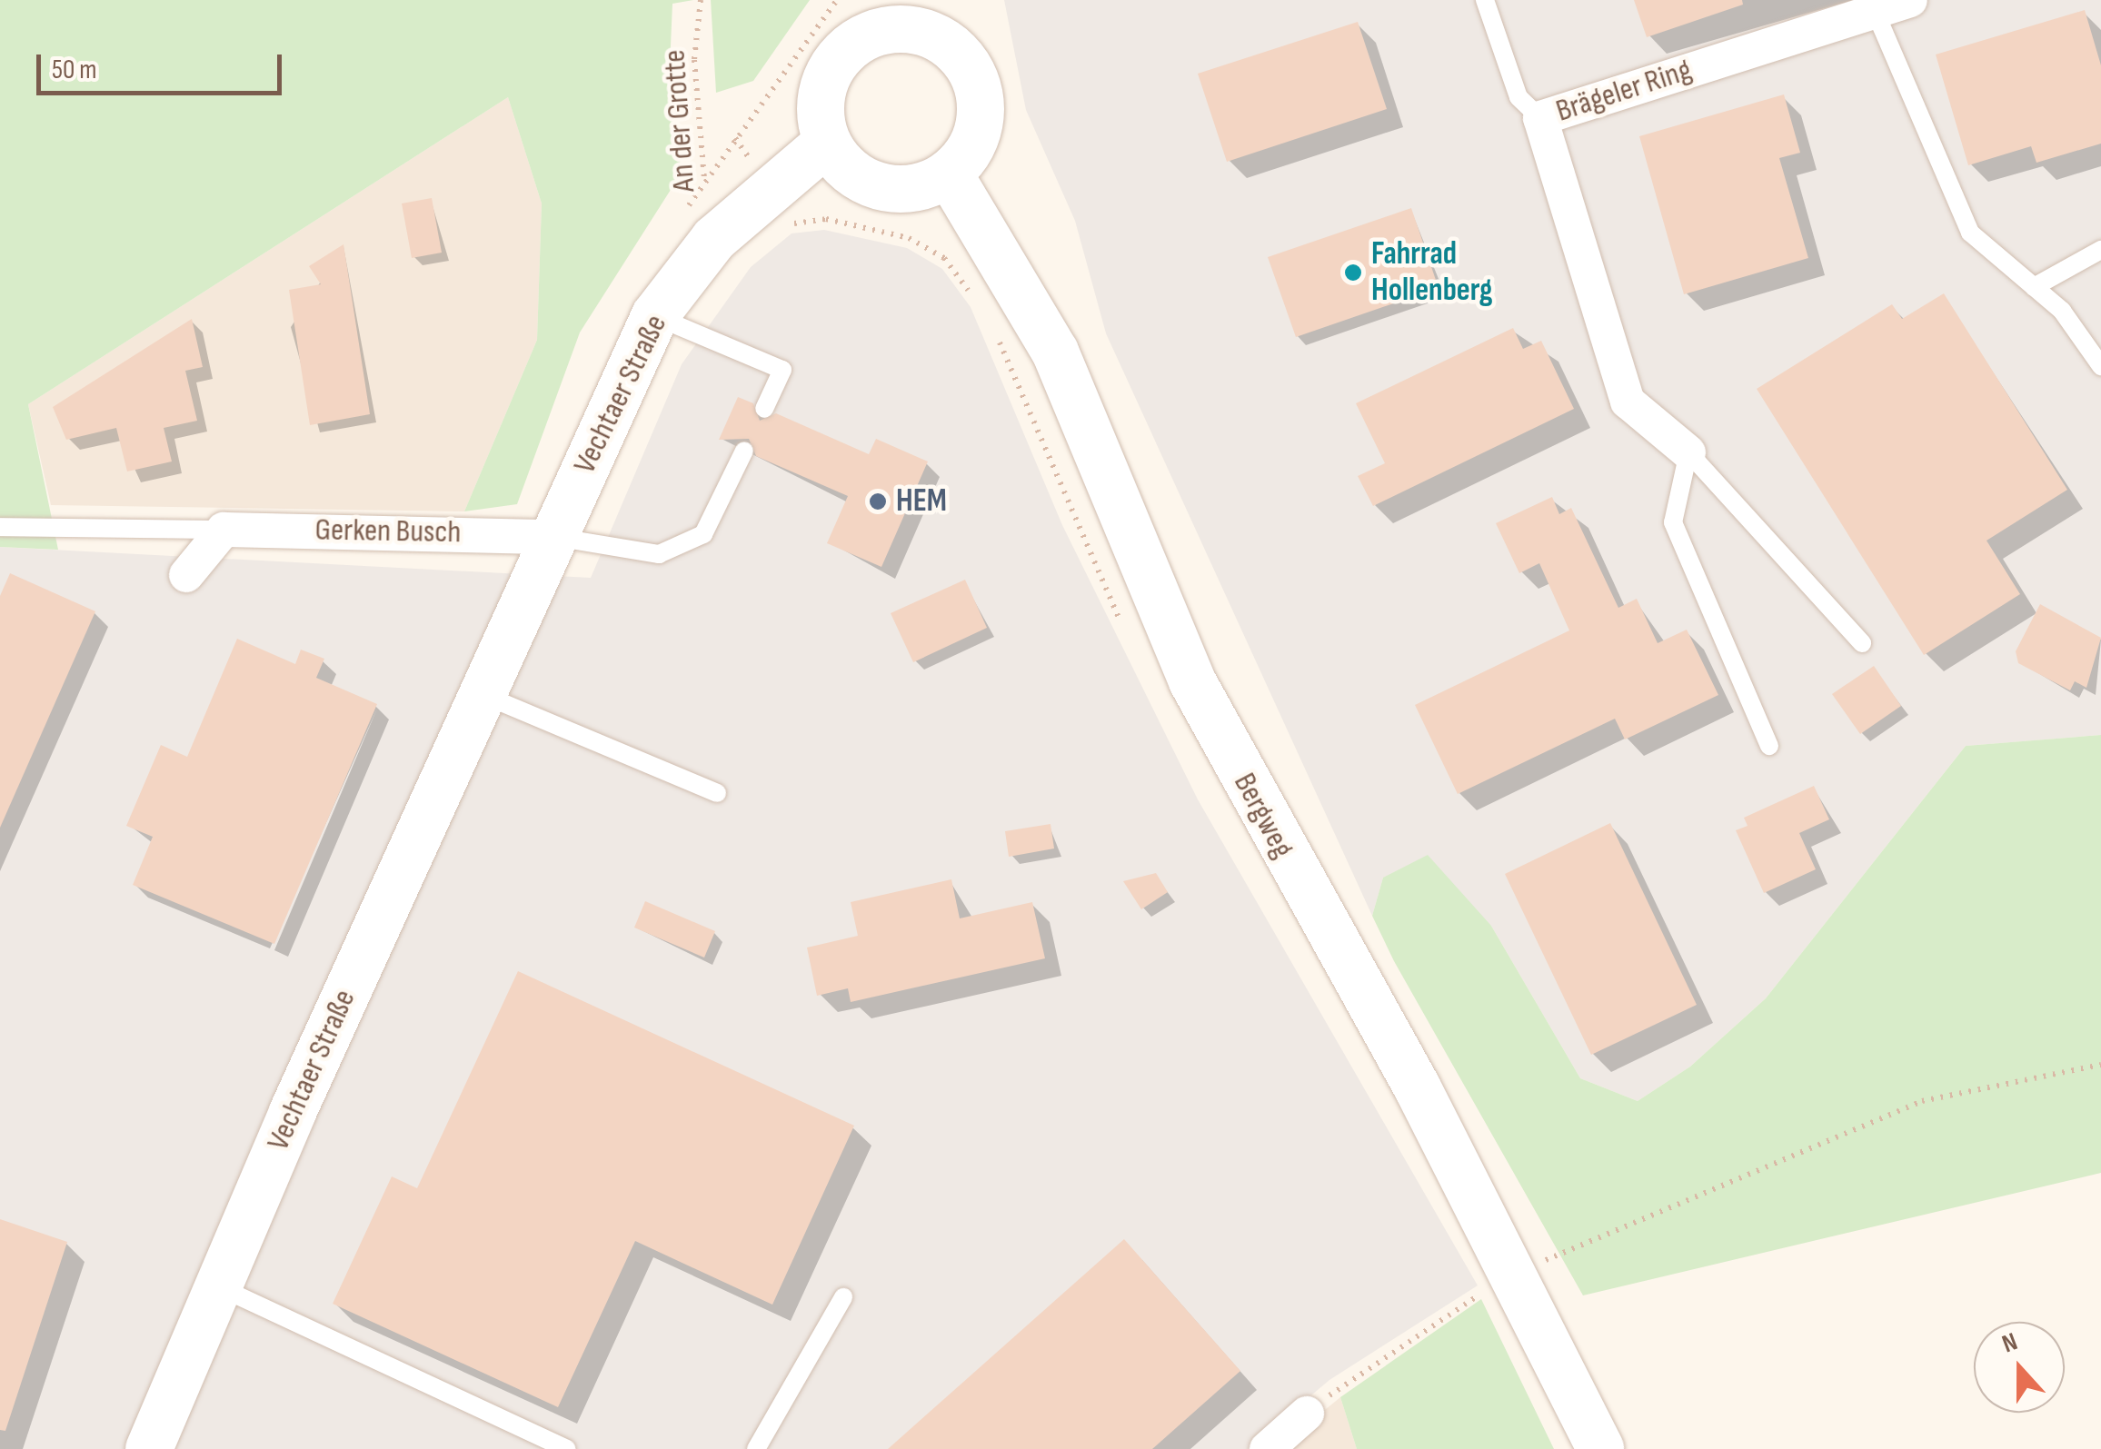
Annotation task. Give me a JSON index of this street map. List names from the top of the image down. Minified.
{"streets":{"main road":["Vechtaer Straße","Bergweg"],"street":["Brägeler Ring","Gerken Busch"],"path":["An der Grotte"]},"crossings":[["An der Grotte","Vechtaer Straße"],["Vechtaer Straße","Gerken Busch"],["Vechtaer Straße","Bergweg"]],"places":["Fahrrad Hollenberg","HEM"],"scale_bar":"50 m","north":"top"}
